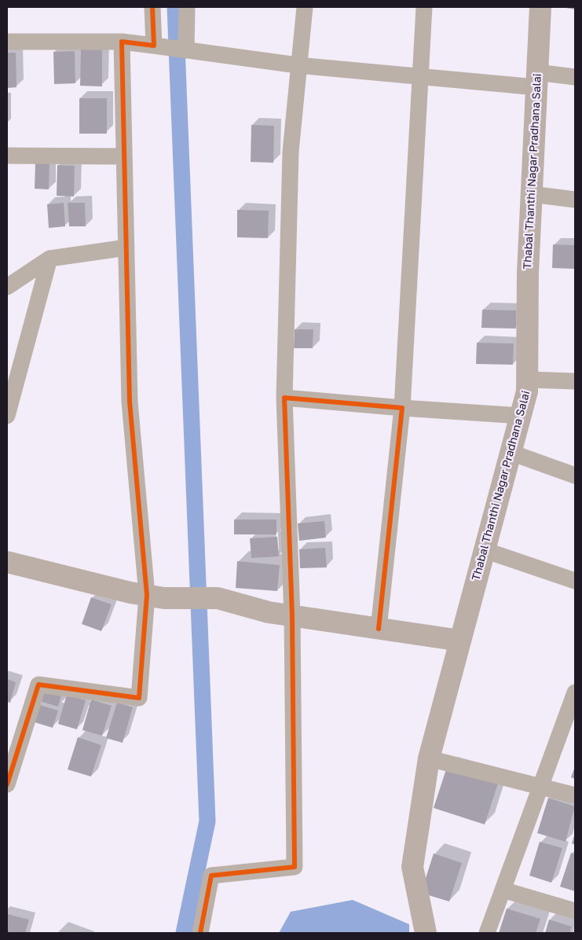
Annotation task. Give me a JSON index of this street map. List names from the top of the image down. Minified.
{"streets":{"main road":["Thabal Thanthi Nagar Pradhana Salai"]}}
